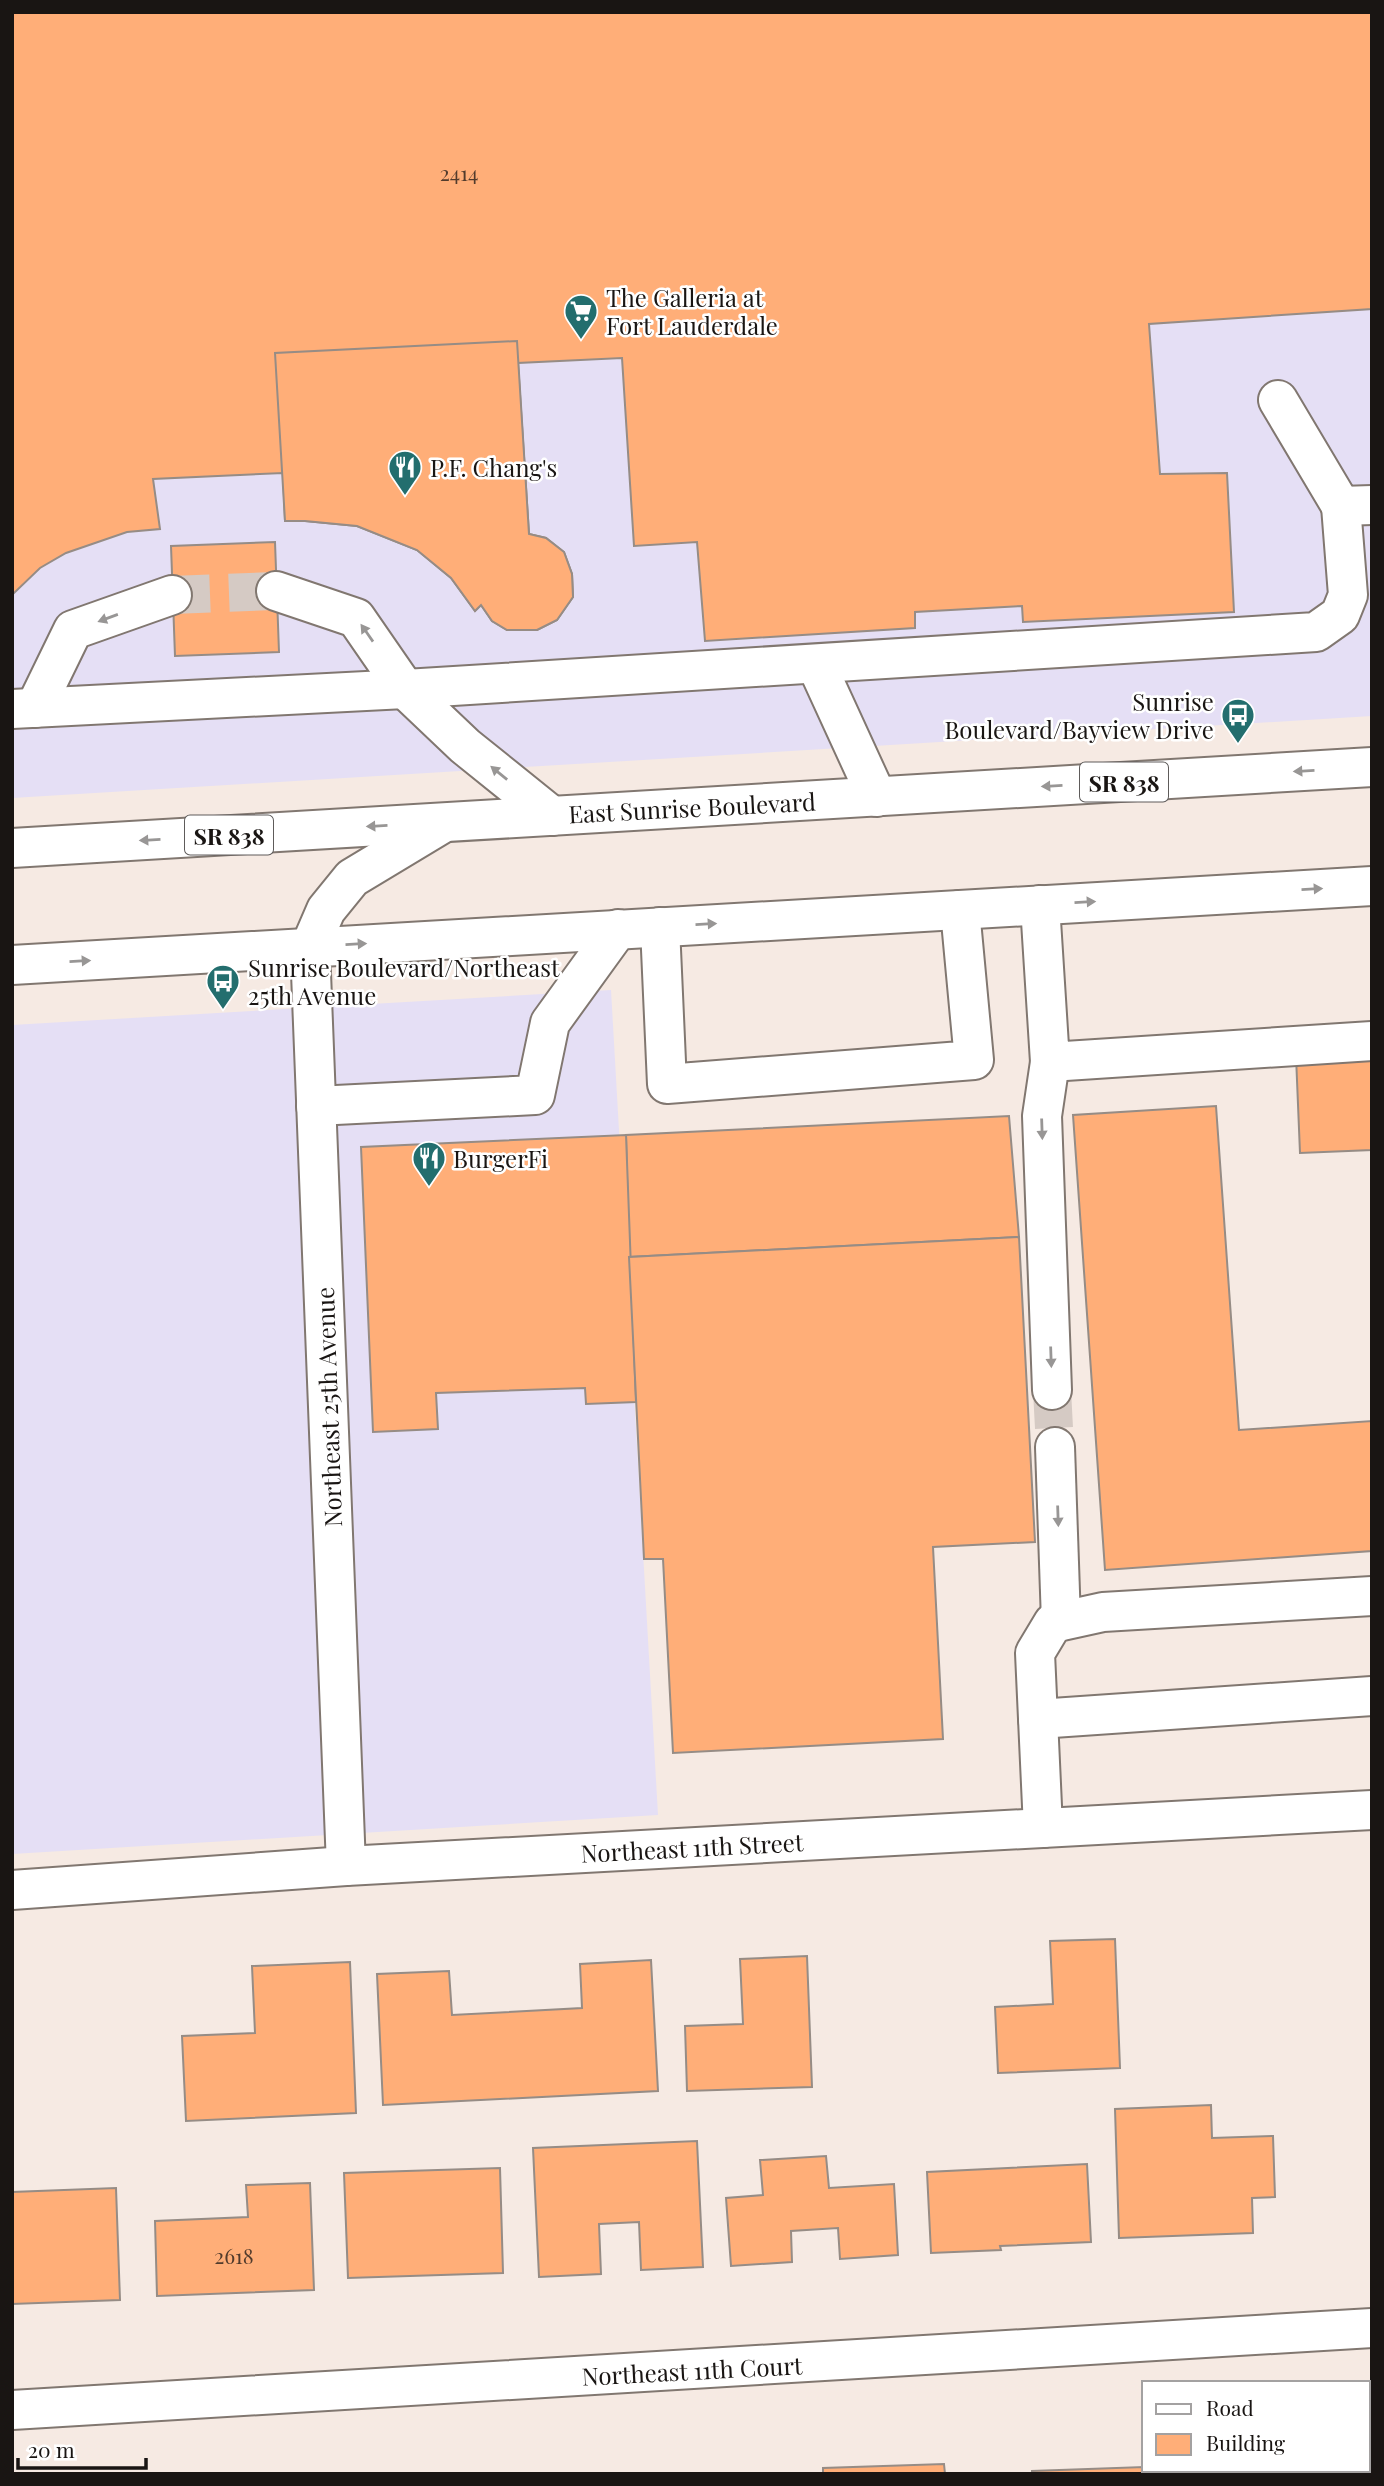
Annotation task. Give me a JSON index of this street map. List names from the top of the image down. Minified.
{"streets":{"street":["SR 838","East Sunrise Boulevard","Northeast 25th Avenue","Northeast 11th Street","Northeast 11th Court"]},"crossings":[["Northeast 25th Avenue","Northeast 11th Street"]],"places":{"supermarket":["The Galleria at Fort Lauderdale"],"restaurant":["P.F. Chang's","BurgerFi"],"bus stop":["Sunrise Boulevard/Bayview Drive","Sunrise Boulevard/Northeast 25th Avenue"]},"house_numbers":["2414","2618"],"legend":["Road","Building"],"scale_bar":"20 m"}
